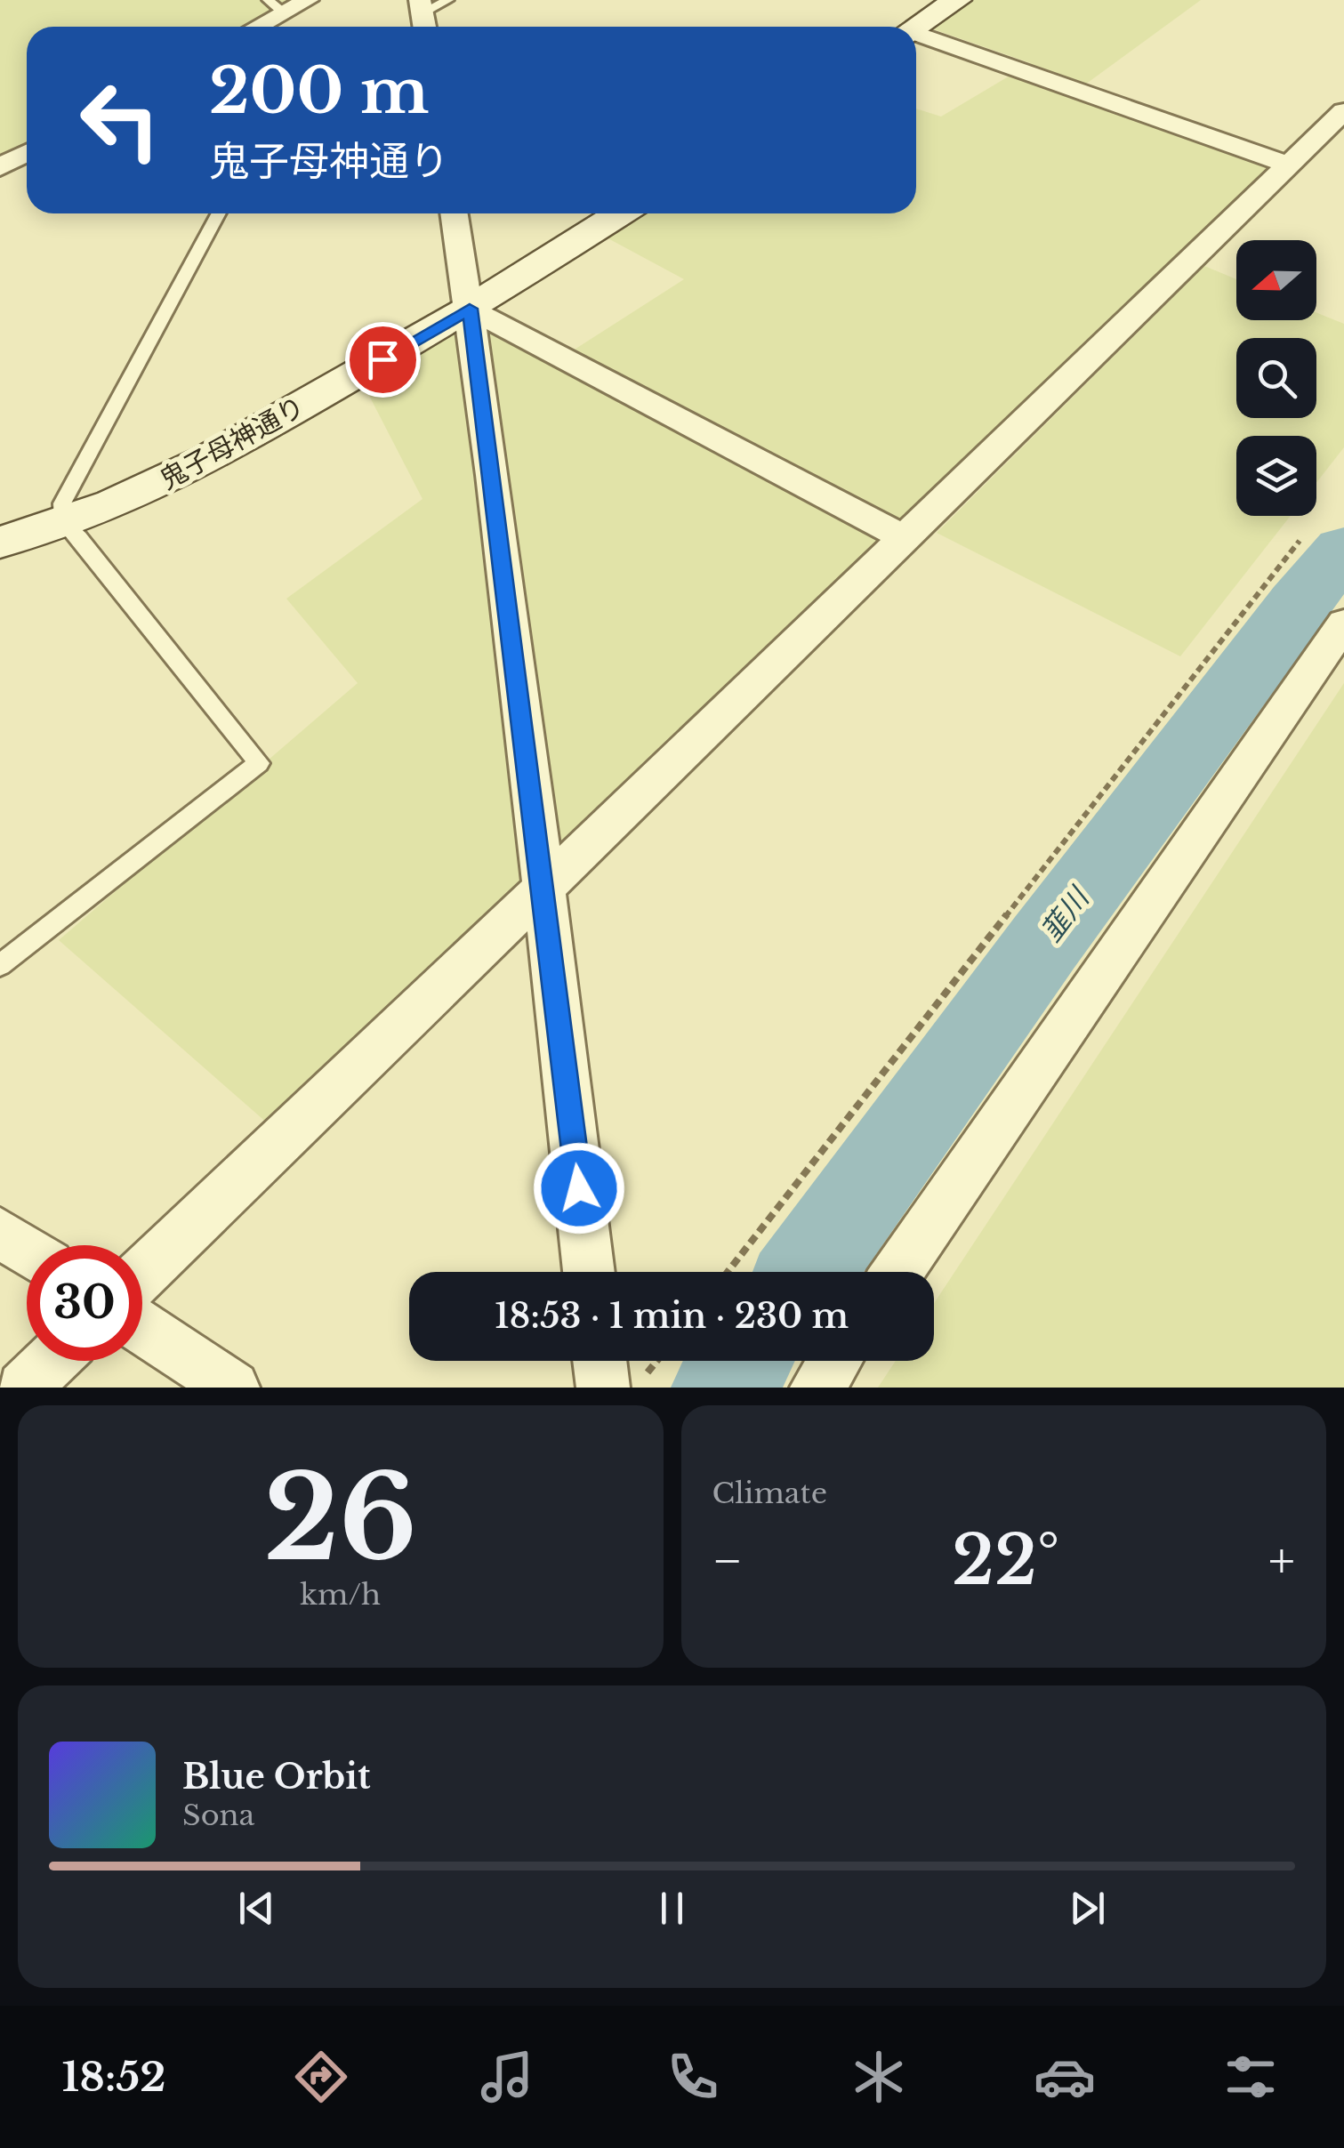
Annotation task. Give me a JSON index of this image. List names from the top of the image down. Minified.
{"streets":{"street":["鬼子母神通り"]},"water":["韮川"],"north":"left","page":{"turn":["200 m","鬼子母神通り"],"limit":"30","trip":"18:53 · 1 min · 230 m","tile":[["26","km/h"],"Climate"],"heat":["−","22°","+"],"song":["Blue Orbit","Sona"],"tabs":"18:52"}}
